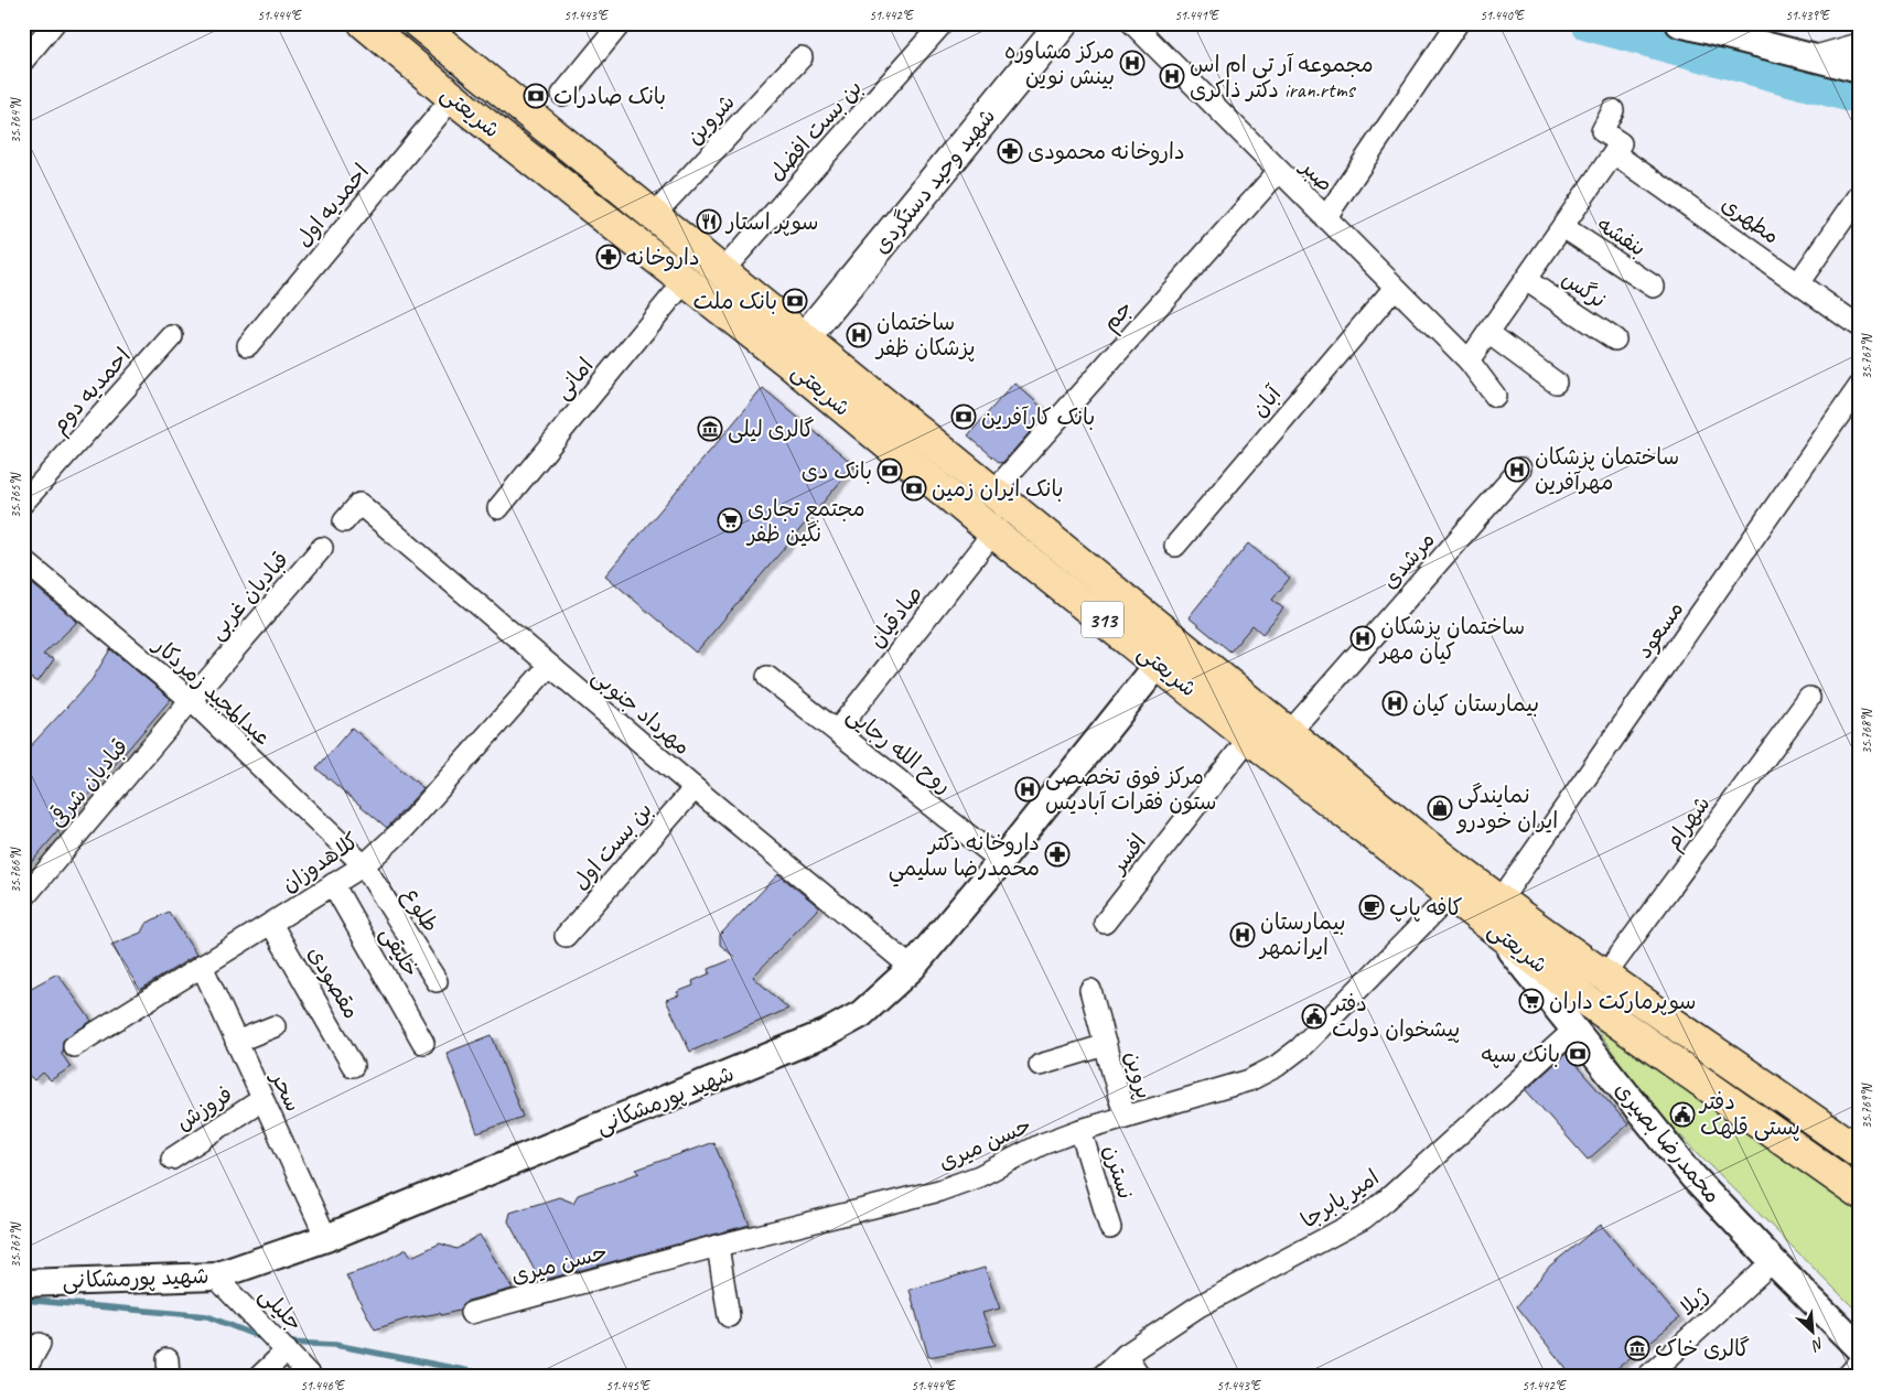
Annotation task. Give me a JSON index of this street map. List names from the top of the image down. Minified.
{"streets":{"main road":["شریعتی","شهید وحید دستگردی","313"],"street":["شروین","بن بست افضل","صبر","احمدیه اول","مطهری","بنفشه","نرگس","جم","امانی","احمدیه دوم","آبان","مرشدی","قبادیان غربی","صادقیان","مسعود","عبدالمجید زمردکار","مهرداد جنوبی","روح الله رجایی","قبادیان شرقی","شهرام","بن بست اول","افسر","کلاهدوزان","طلوع","خلیقی","مقصودی","پروین","سحر","شهید پورمشکانی","فروزش","محمدرضا بصیری","حسن میری","نسترن","امیر پابرجا","ژیلا","جلیلی"]},"crossings":[["شریعتی","شروین"],["شریعتی","بن بست افضل"],["شریعتی","شهید وحید دستگردی"],["شریعتی","احمدیه اول"],["شریعتی","جم"],["شریعتی","امانی"],["شریعتی","مرشدی"],["شریعتی","صادقیان"],["شریعتی","مسعود"],["شریعتی","شهرام"],["شریعتی","افسر"],["شریعتی","شهید پورمشکانی"],["شریعتی","محمدرضا بصیری"],["شریعتی","حسن میری"],["صبر","جم"],["صبر","آبان"],["قبادیان غربی","عبدالمجید زمردکار"],["قبادیان غربی","قبادیان شرقی"],["صادقیان","روح الله رجایی"],["مسعود","محمدرضا بصیری"],["عبدالمجید زمردکار","قبادیان شرقی"],["عبدالمجید زمردکار","کلاهدوزان"],["عبدالمجید زمردکار","طلوع"],["مهرداد جنوبی","بن بست اول"],["مهرداد جنوبی","کلاهدوزان"],["مهرداد جنوبی","شهید پورمشکانی"],["روح الله رجایی","شهید پورمشکانی"],["کلاهدوزان","طلوع"],["کلاهدوزان","خلیقی"],["کلاهدوزان","مقصودی"],["کلاهدوزان","سحر"],["پروین","حسن میری"],["سحر","شهید پورمشکانی"],["سحر","فروزش"],["شهید پورمشکانی","جلیلی"],["محمدرضا بصیری","امیر پابرجا"],["محمدرضا بصیری","ژیلا"],["حسن میری","نسترن"]],"places":{"hospital":["مرکز مشاوره بینش نوین","مجموعه آر تی ام اس دکتر ذاکری iran.rtms","ساختمان پزشکان ظفر","ساختمان پزشکان مهرآفرین","ساختمان پزشکان کیان مهر","بیمارستان کیان","مرکز فوق تخصصی ستون فقرات آبادیس","بیمارستان ایرانمهر"],"bank":["بانک صادرات","بانک ملت","بانک کارآفرین","بانک دی","بانک ایران زمین","بانک سپه"],"pharmacy":["داروخانه محمودی","داروخانه","داروخانه دكتر محمدرضا سليمي"],"restaurant":["سوپر استار"],"museum":["گالری لیلی","گالری خاک"],"supermarket":["مجتمع تجاری نگین ظفر","سوپرمارکت داران"],"shop":["نمایندگی ایران خودرو"],"cafe":["کافه پاپ"],"public building":["دفتر پیشخوان دولت","دفتر پستی قلهک"]},"north":"bottom right","coordinates":["51.444°E","51.443°E","51.442°E","51.441°E","51.440°E","51.439°E","35.764°N","35.767°N","35.765°N","35.768°N","35.766°N","35.769°N","51.446°E","51.445°E"]}
